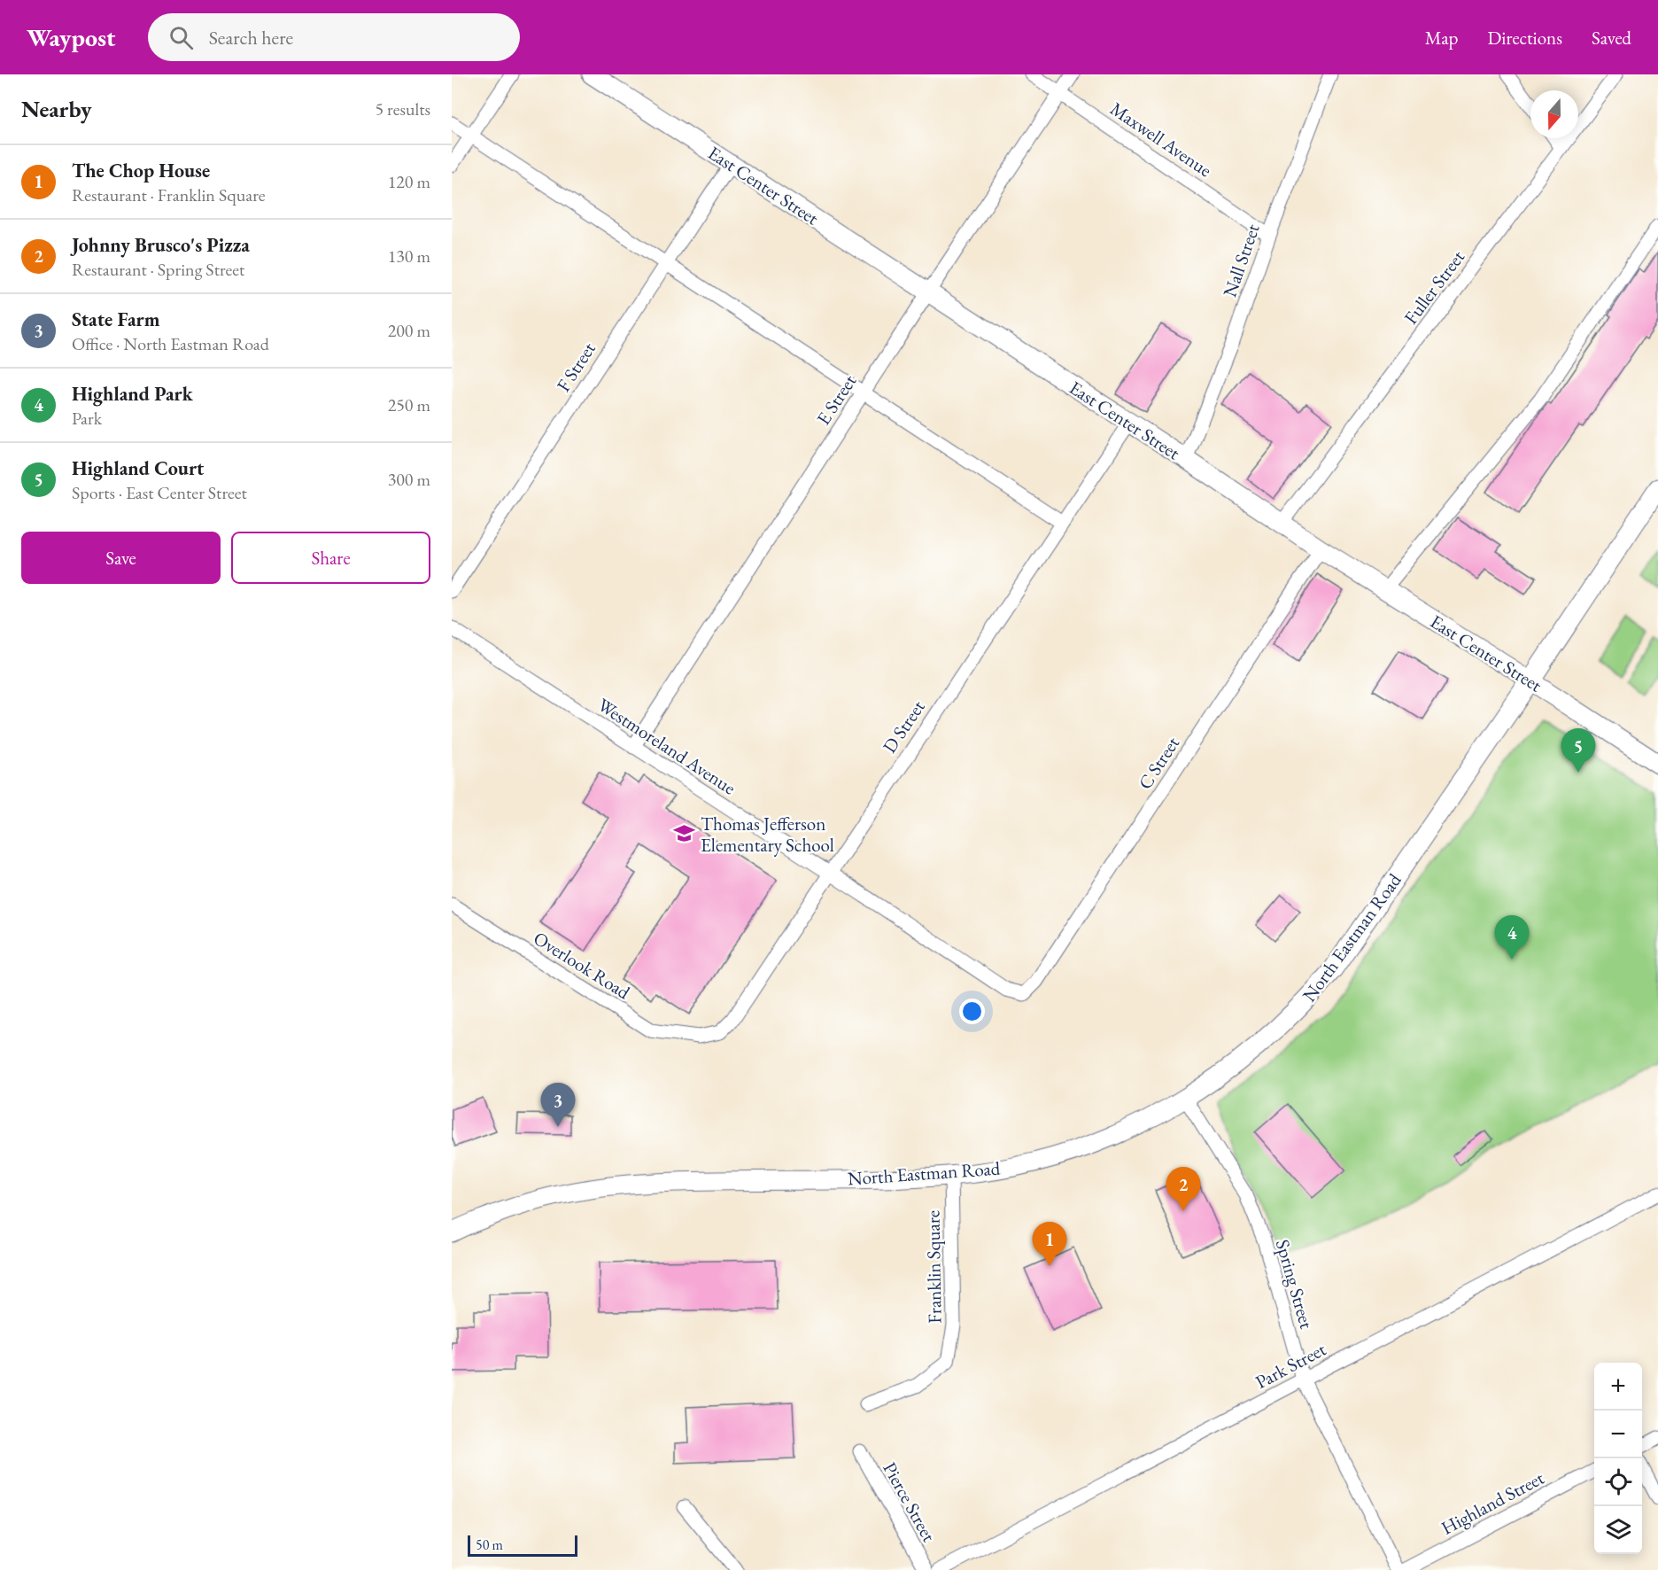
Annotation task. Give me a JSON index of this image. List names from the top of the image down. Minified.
{"streets":{"main road":["East Center Street","North Eastman Road"],"street":["Maxwell Avenue","Nall Street","Fuller Street","F Street","E Street","D Street","Westmoreland Avenue","C Street","Overlook Road","Franklin Square","Spring Street","Park Street","Pierce Street","Highland Street"]},"crossings":[["Maxwell Avenue","Nall Street"],["Maxwell Avenue","E Street"],["East Center Street","Nall Street"],["East Center Street","Fuller Street"],["East Center Street","F Street"],["East Center Street","E Street"],["East Center Street","D Street"],["East Center Street","C Street"],["East Center Street","North Eastman Road"],["E Street","Westmoreland Avenue"],["D Street","Westmoreland Avenue"],["D Street","Overlook Road"],["Westmoreland Avenue","C Street"],["North Eastman Road","Franklin Square"],["North Eastman Road","Spring Street"],["Spring Street","Park Street"]],"places":{"school or university":["Thomas Jefferson Elementary School"]},"scale_bar":"50 m","north":"bottom","page":{"header":"Waypost","search":"Search here","nav":["Map","Directions","Saved"],"heading":["Nearby","5 results"],"list":[{"mark":"1","name":"The Chop House","note":"Restaurant · Franklin Square","value":"120 m"},{"mark":"2","name":"Johnny Brusco's Pizza","note":"Restaurant · Spring Street","value":"130 m"},{"mark":"3","name":"State Farm","note":"Office · North Eastman Road","value":"200 m"},{"mark":"4","name":"Highland Park","note":"Park","value":"250 m"},{"mark":"5","name":"Highland Court","note":"Sports · East Center Street","value":"300 m"}],"buttons":["Save","Share"],"pins":["5","4","3","2","1"],"map_buttons":["+","−"],"scale":"50 m"}}
